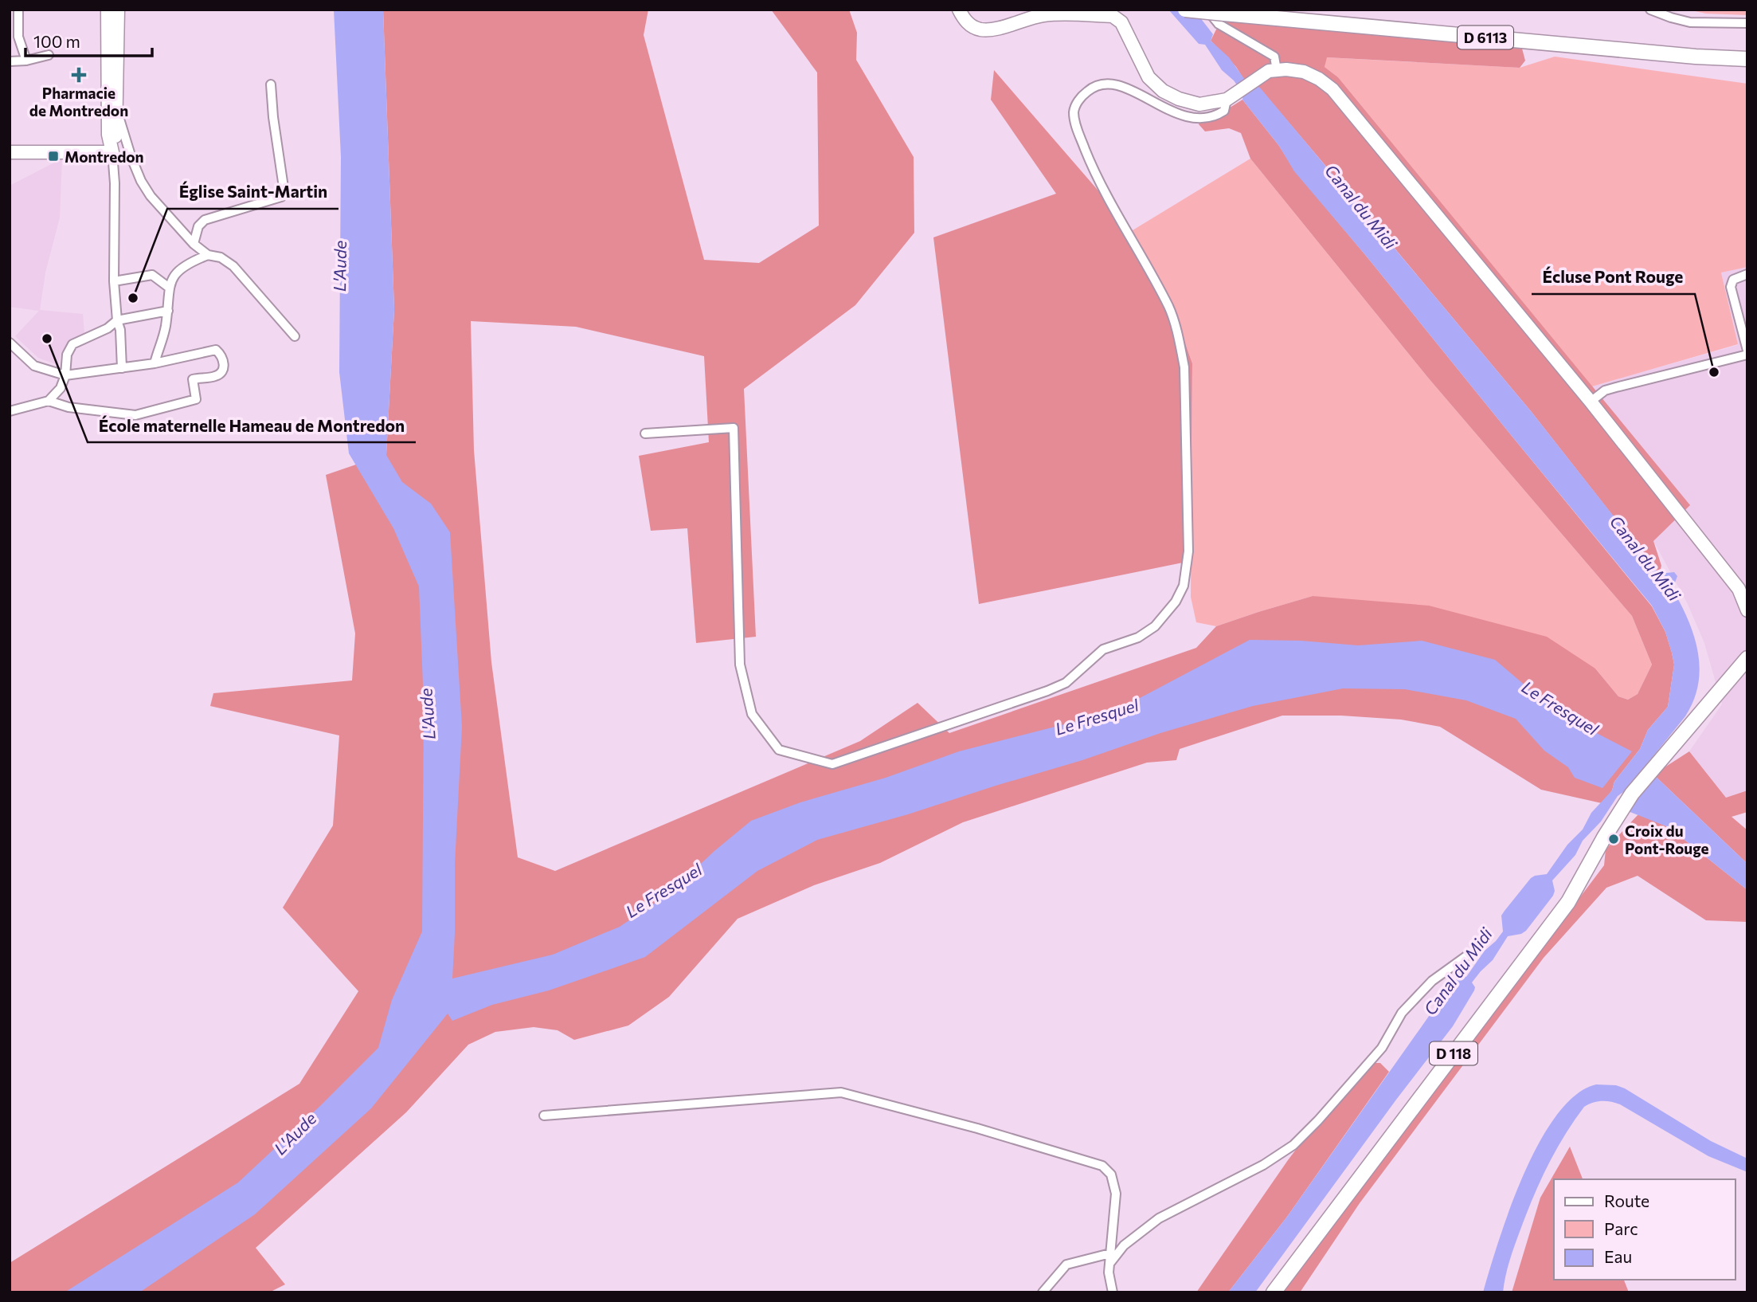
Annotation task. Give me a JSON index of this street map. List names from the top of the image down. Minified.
{"streets":{"main road":["D 6113","D 118"]},"water":["Canal du Midi","L'Aude","Le Fresquel"],"places":{"health":["Pharmacie de Montredon"],"transit":["Montredon"],"other":["Église Saint-Martin","École maternelle Hameau de Montredon","Écluse Pont Rouge","Croix du Pont-Rouge"]},"legend":["Route","Parc","Eau"],"scale_bar":"100 m"}
